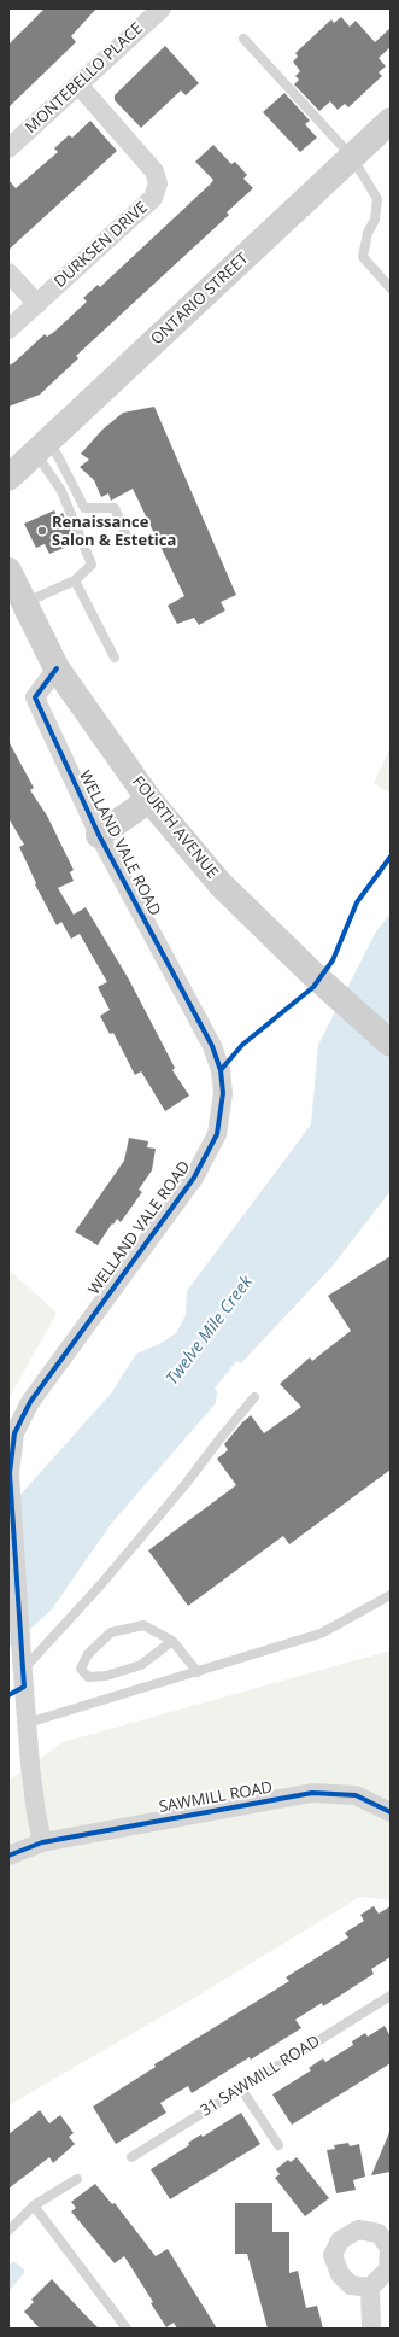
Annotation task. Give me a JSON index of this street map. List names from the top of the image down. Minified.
{"streets":{"main road":["ONTARIO STREET","FOURTH AVENUE"],"street":["MONTEBELLO PLACE","DURKSEN DRIVE","WELLAND VALE ROAD","SAWMILL ROAD"],"lane":["31 SAWMILL ROAD"]},"crossings":[["MONTEBELLO PLACE","DURKSEN DRIVE"],["FOURTH AVENUE","WELLAND VALE ROAD"],["WELLAND VALE ROAD","SAWMILL ROAD"]],"water":["Twelve Mile Creek"],"places":["Renaissance Salon & Estetica"]}
